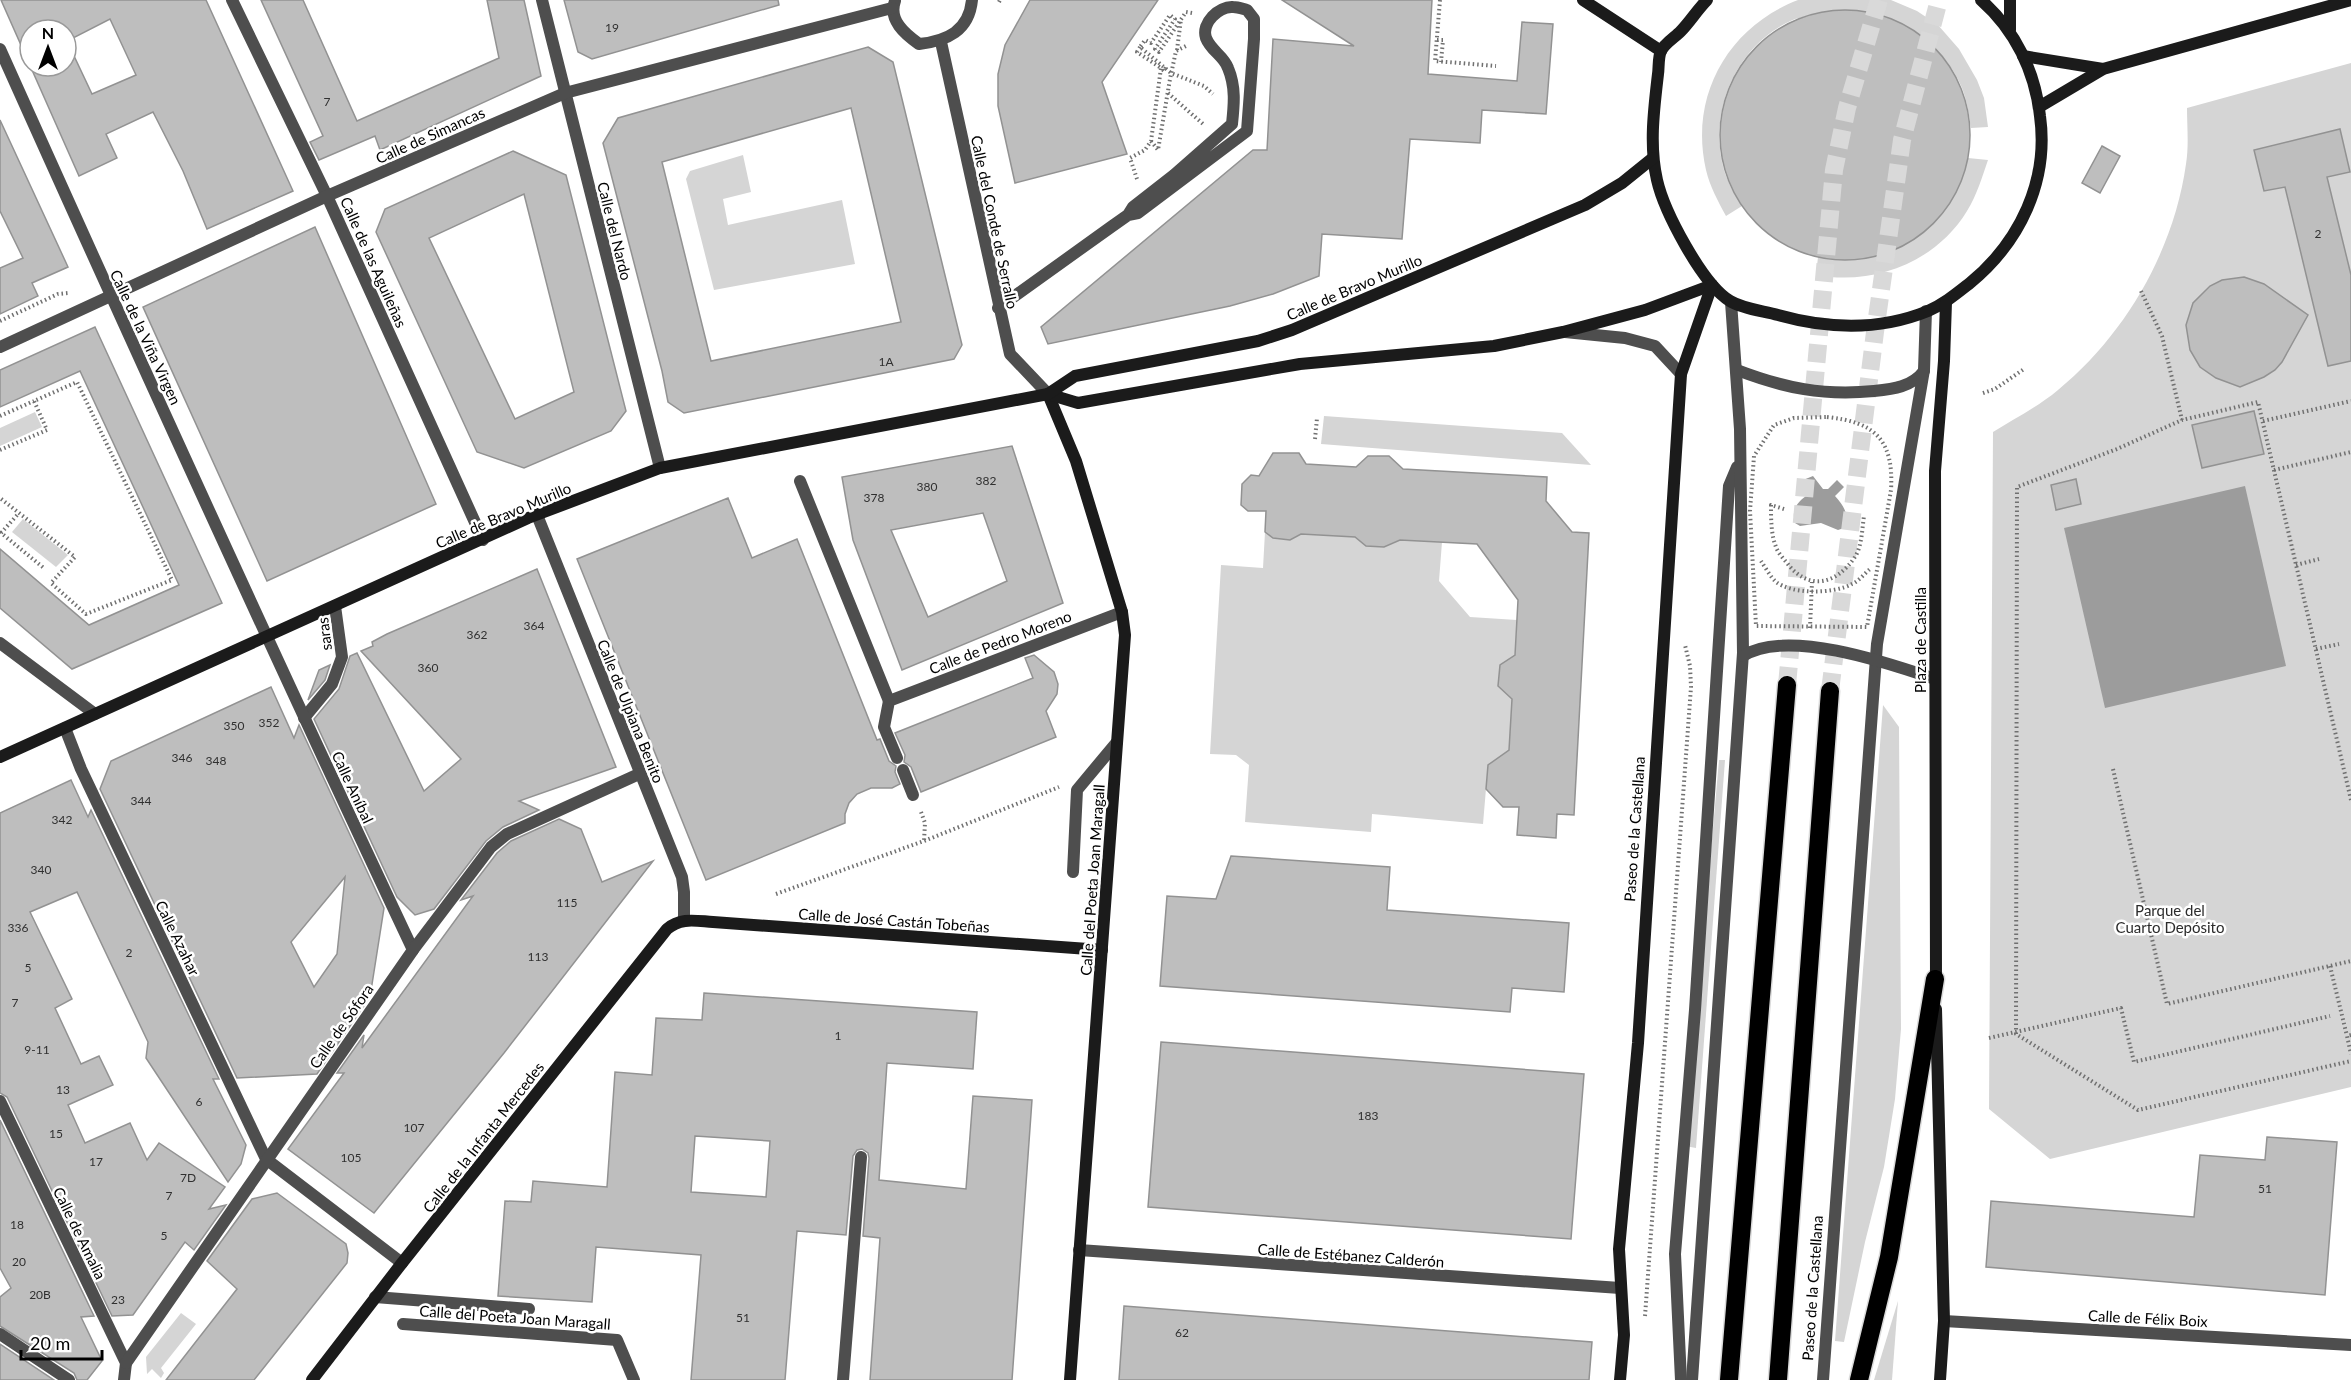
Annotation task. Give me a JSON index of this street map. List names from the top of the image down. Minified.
{"streets":{"highway":["Paseo de la Castellana"],"main road":["Calle de Bravo Murillo","Plaza de Castilla","Calle del Poeta Joan Maragall","Calle de José Castán Tobeñas","Calle de la Infanta Mercedes"],"street":["Calle de Simancas","Calle del Conde de Serrallo","Calle del Nardo","Calle de las Aguileñas","Calle de la Viña Virgen","saras","Calle de Pedro Moreno","Calle de Ulpiana Benito","Calle Aníbal","Calle Azahar","Calle de Sófora","Calle de Amalia","Calle de Estébanez Calderón","Calle de Félix Boix"]},"crossings":[["Calle de Simancas","Calle del Nardo"],["Calle de Simancas","Calle de las Aguileñas"],["Calle de Simancas","Calle de la Viña Virgen"],["Calle del Conde de Serrallo","Calle de Bravo Murillo"],["Calle del Conde de Serrallo","Calle del Poeta Joan Maragall"],["Calle del Nardo","Calle de Bravo Murillo"],["Calle de las Aguileñas","Calle de Bravo Murillo"],["Calle de Bravo Murillo","Calle de la Viña Virgen"],["Calle de Bravo Murillo","saras"],["Calle de Bravo Murillo","Calle de Ulpiana Benito"],["Calle de Bravo Murillo","Calle Aníbal"],["Calle de Bravo Murillo","Paseo de la Castellana"],["Calle de Bravo Murillo","Calle del Poeta Joan Maragall"],["Calle de Bravo Murillo","Calle Azahar"],["Calle de la Viña Virgen","Calle Aníbal"],["saras","Calle Aníbal"],["Calle de Pedro Moreno","Calle del Poeta Joan Maragall"],["Calle de Ulpiana Benito","Calle de José Castán Tobeñas"],["Calle de Ulpiana Benito","Calle de Sófora"],["Calle de Ulpiana Benito","Calle de la Infanta Mercedes"],["Calle Aníbal","Calle de Sófora"],["Paseo de la Castellana","Calle de Estébanez Calderón"],["Calle del Poeta Joan Maragall","Calle de José Castán Tobeñas"],["Calle del Poeta Joan Maragall","Calle de Estébanez Calderón"],["Calle de José Castán Tobeñas","Calle de la Infanta Mercedes"],["Calle Azahar","Calle de Sófora"],["Calle de Sófora","Calle de Amalia"]],"parks":["Parque del Cuarto Depósito"],"house_numbers":["19","7","2","1A","382","380","378","364","362","360","352","350","346","348","344","342","340","115","336","2","113","5","7","1","9-11","13","6","183","107","15","105","17","7D","51","7","18","5","20","20B","23","51","62"],"scale_bar":"20 m","north":"top"}
